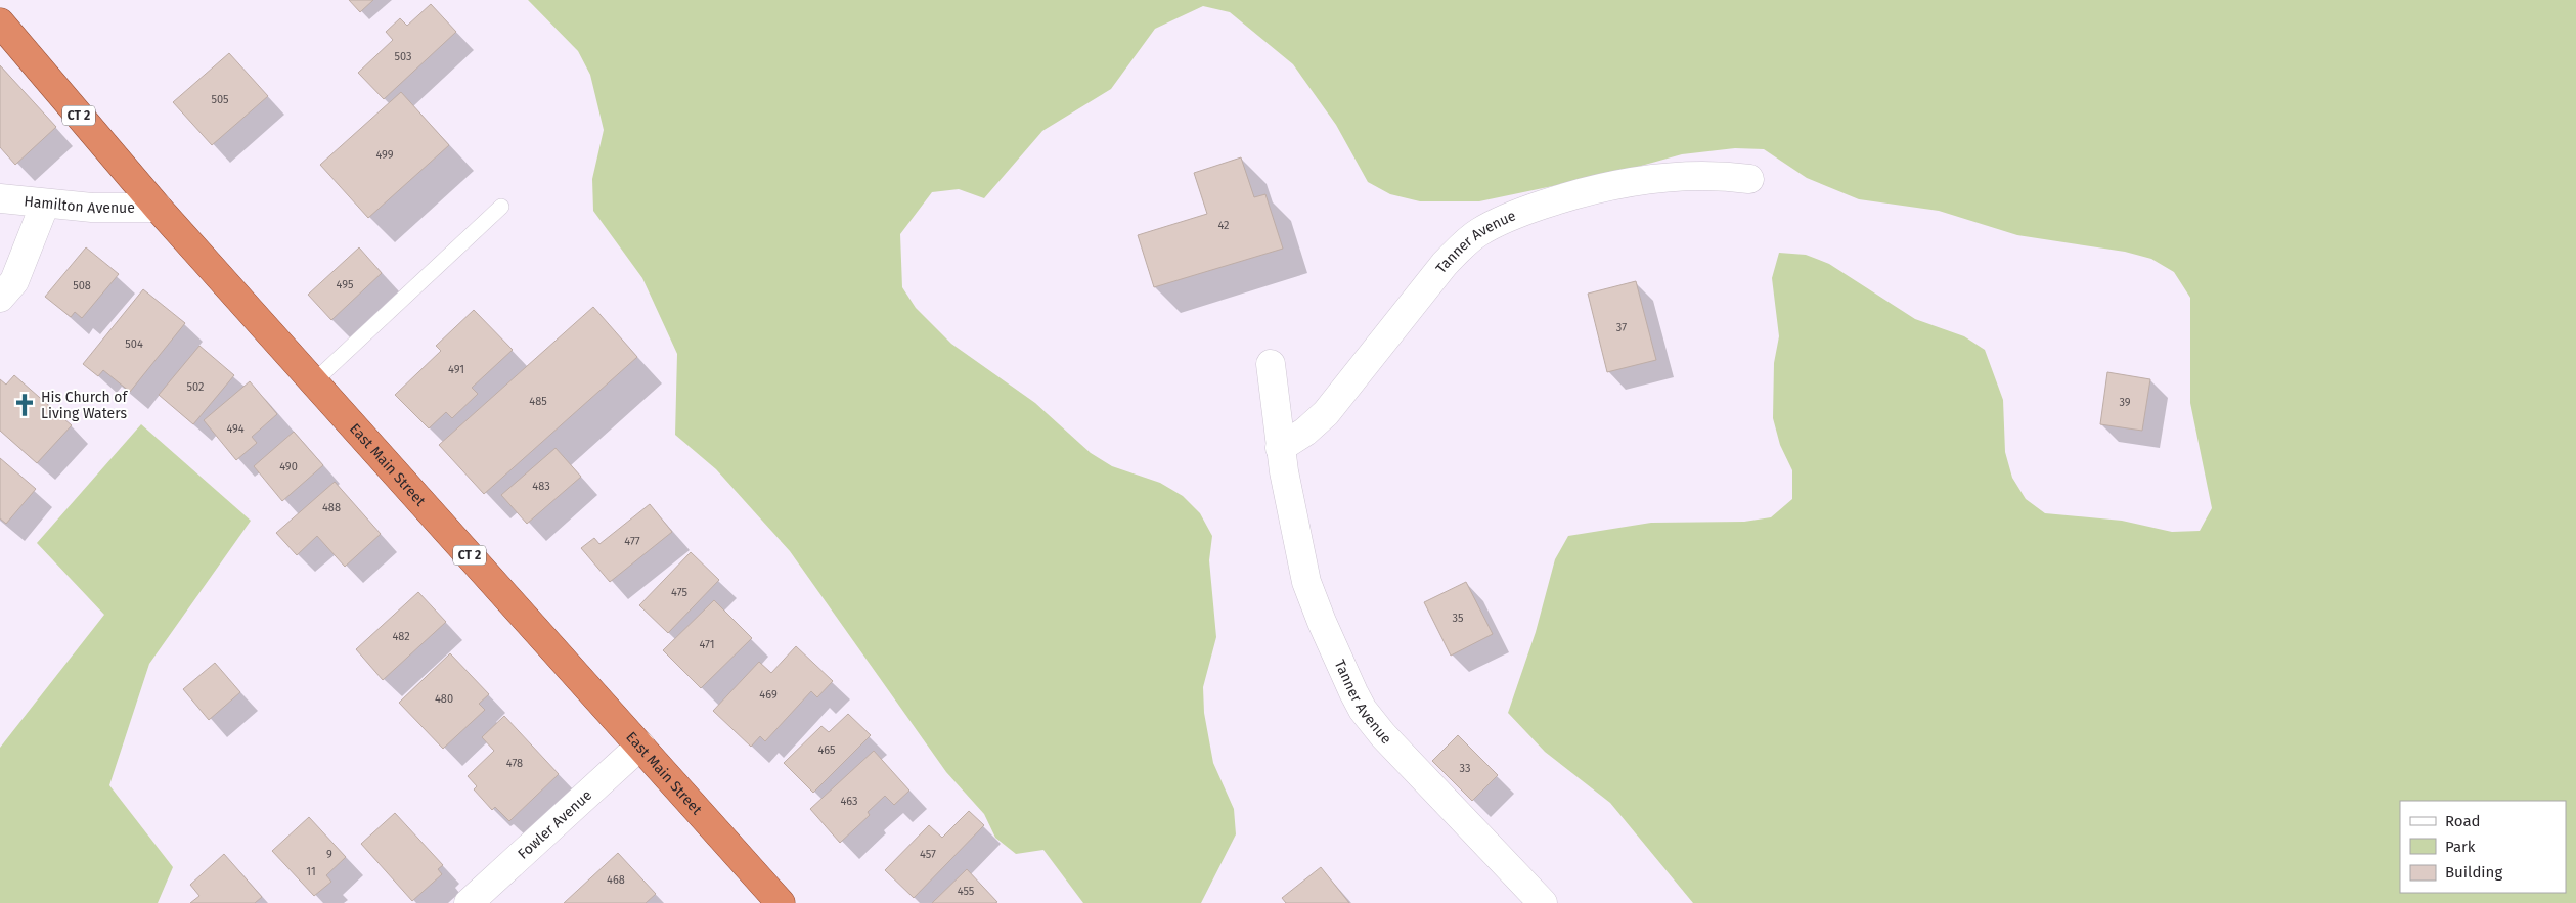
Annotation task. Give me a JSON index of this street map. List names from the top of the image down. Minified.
{"streets":{"highway":["CT 2","East Main Street"],"street":["Hamilton Avenue","Tanner Avenue","Fowler Avenue"]},"crossings":[["Hamilton Avenue","East Main Street"],["East Main Street","Fowler Avenue"]],"places":{"church":["His Church of Living Waters"]},"house_numbers":["503","505","499","42","495","508","37","504","491","502","485","39","494","490","483","488","477","475","35","482","471","469","480","465","478","33","463","9","457","11","468","455"],"legend":["Road","Park","Building"]}
